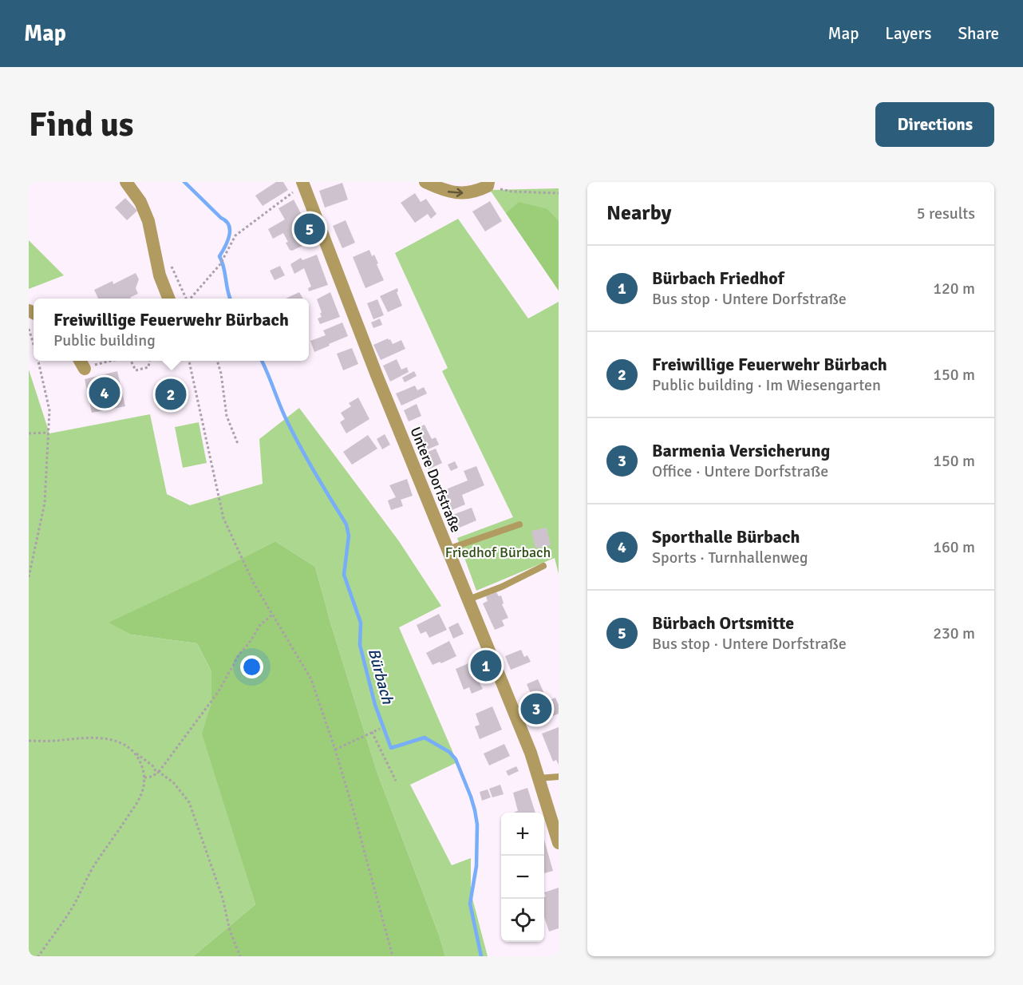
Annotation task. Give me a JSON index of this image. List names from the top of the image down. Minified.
{"streets":{"street":["Untere Dorfstraße"]},"water":["Bürbach"],"parks":["Friedhof Bürbach"],"page":{"header":"Map","nav":["Map","Layers","Share"],"buttons":"Directions","title":"Find us","heading":["Nearby","5 results"],"pins":["5","4","2","1","3"],"list":[{"mark":"1","name":"Bürbach Friedhof","note":"Bus stop · Untere Dorfstraße","value":"120 m"},{"mark":"2","name":"Freiwillige Feuerwehr Bürbach","note":"Public building · Im Wiesengarten","value":"150 m"},{"mark":"3","name":"Barmenia Versicherung","note":"Office · Untere Dorfstraße","value":"150 m"},{"mark":"4","name":"Sporthalle Bürbach","note":"Sports · Turnhallenweg","value":"160 m"},{"mark":"5","name":"Bürbach Ortsmitte","note":"Bus stop · Untere Dorfstraße","value":"230 m"}],"popup":["Freiwillige Feuerwehr Bürbach","Public building"],"map_buttons":["+","−"]}}
